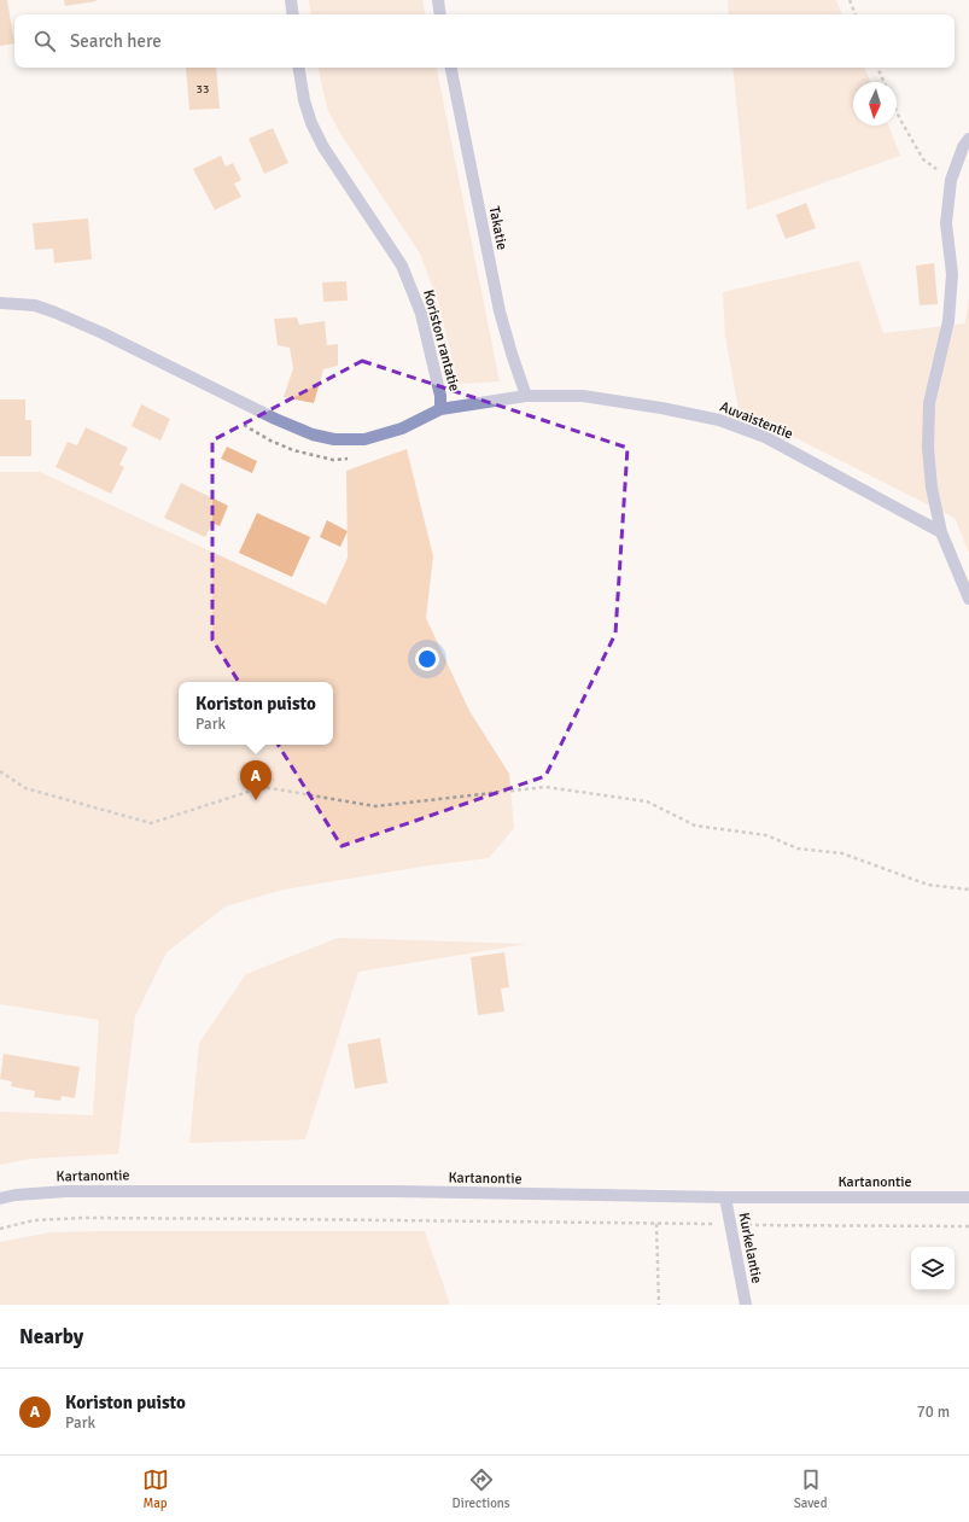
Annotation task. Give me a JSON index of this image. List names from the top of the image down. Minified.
{"streets":{"street":["Takatie","Koriston rantatie","Auvaistentie","Kartanontie","Kurkelantie"]},"crossings":[["Takatie","Auvaistentie"],["Koriston rantatie","Auvaistentie"],["Kartanontie","Kurkelantie"]],"house_numbers":["33"],"north":"bottom","page":{"search":"Search here","popup":["Koriston puisto","Park"],"pins":"A","heading":"Nearby","list":[{"mark":"A","name":"Koriston puisto","note":"Park","value":"70 m"}],"nav":["Map","Directions","Saved"]}}
